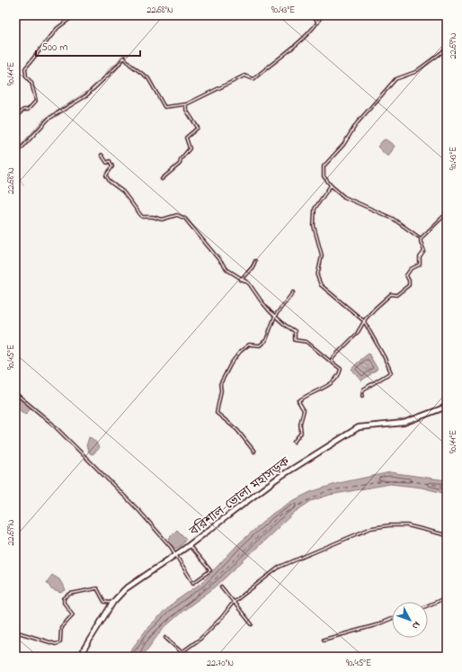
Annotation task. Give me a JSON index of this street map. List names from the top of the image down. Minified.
{"streets":{"highway":["বরিশাল-ভোলা মহাসড়ক"]},"scale_bar":"500 m","north":"bottom right","coordinates":["22.68°N","90.43°E","22.69°N","90.44°E","90.45°E","22.70°N"]}
